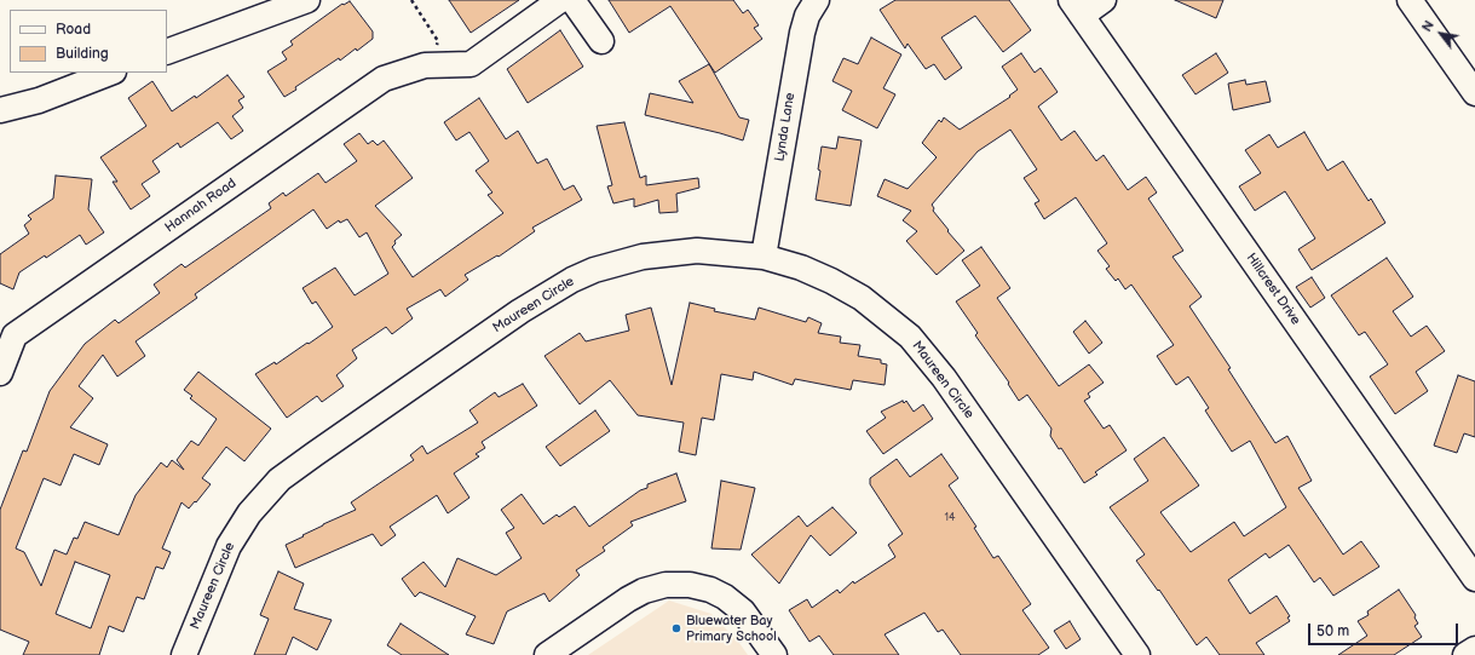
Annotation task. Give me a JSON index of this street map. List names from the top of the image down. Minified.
{"streets":{"street":["Lynda Lane","Hannah Road","Hillcrest Drive","Maureen Circle"]},"crossings":[["Lynda Lane","Maureen Circle"]],"places":["Bluewater Bay Primary School"],"house_numbers":["14"],"legend":["Road","Building"],"scale_bar":"50 m","north":"top left"}
